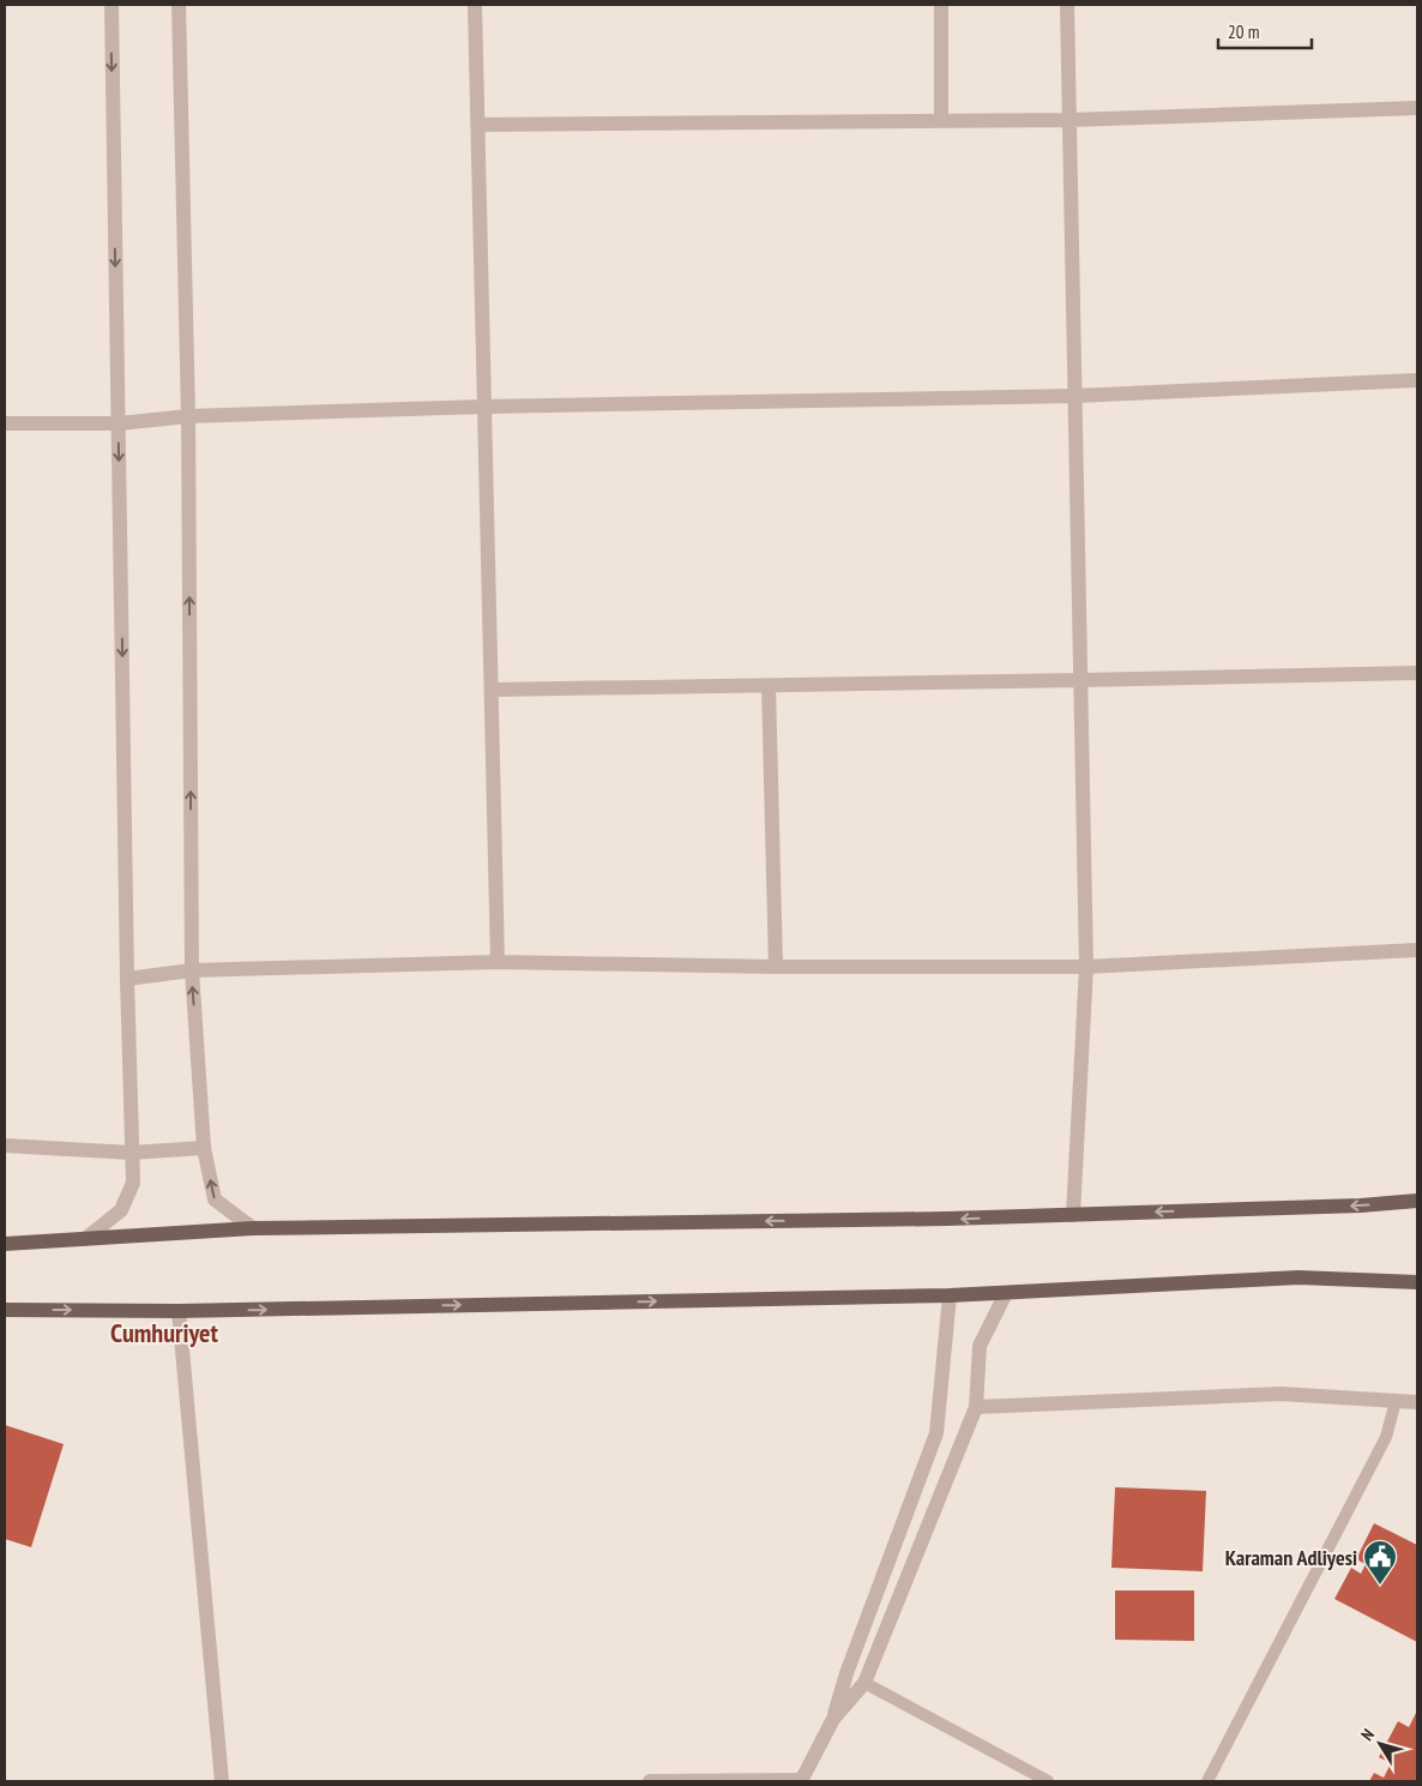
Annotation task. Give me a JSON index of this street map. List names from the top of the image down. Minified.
{"districts":["Cumhuriyet"],"places":{"public building":["Karaman Adliyesi"]},"scale_bar":"20 m","north":"top left"}
